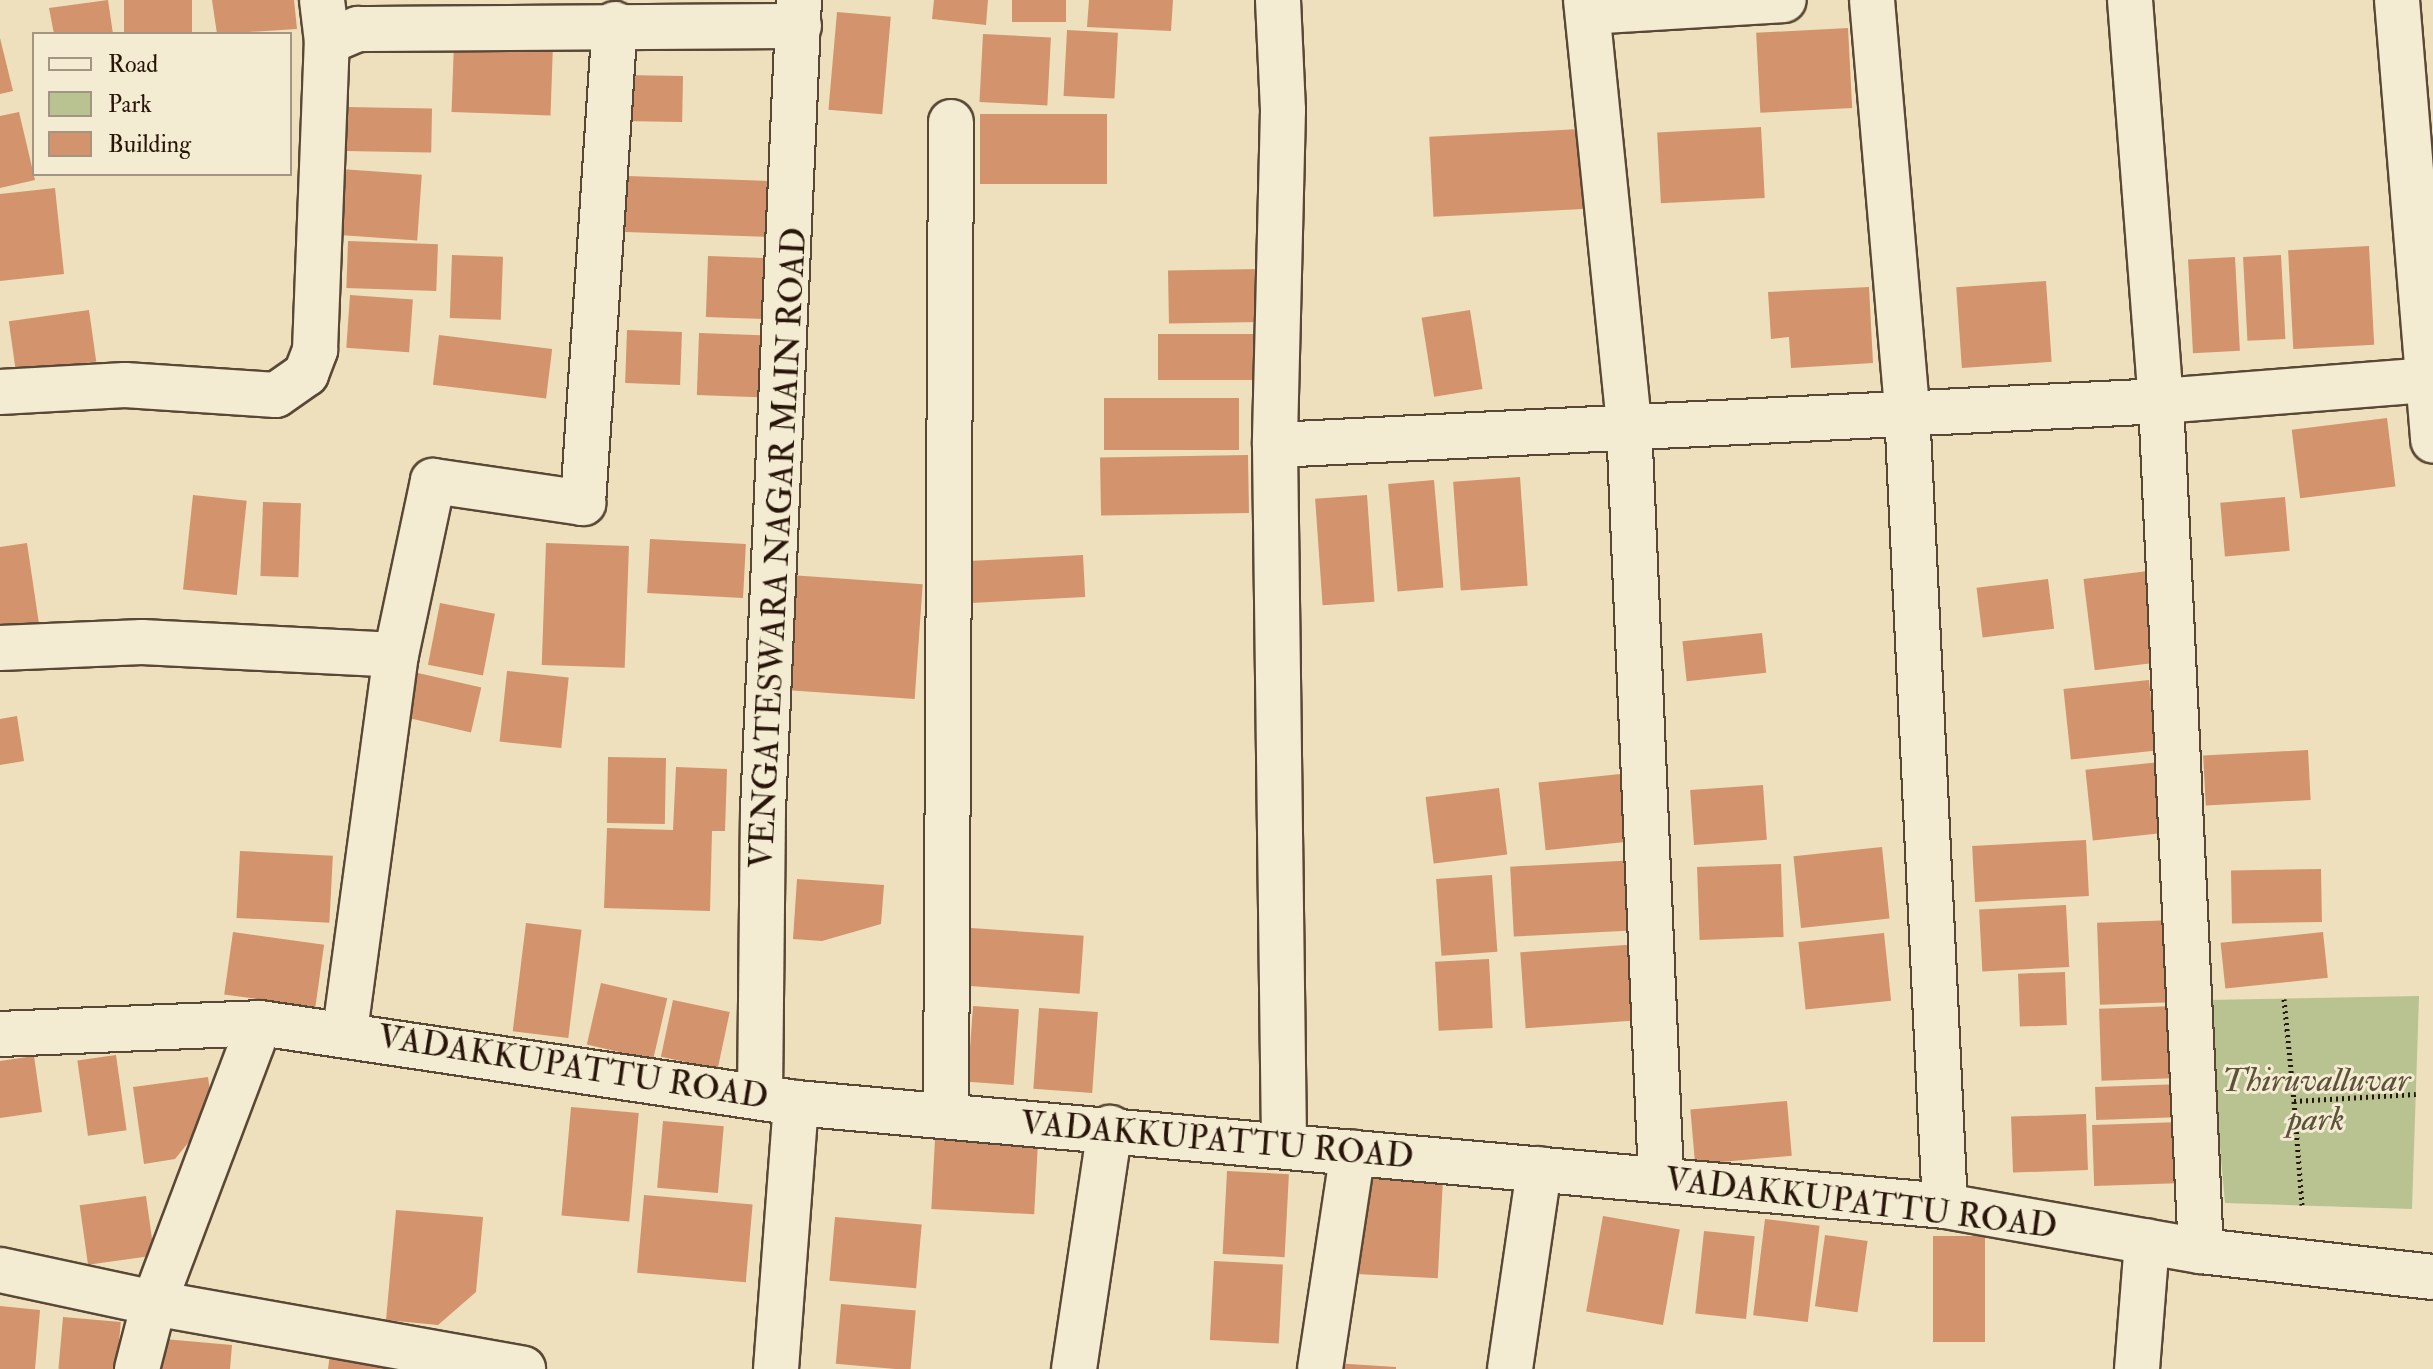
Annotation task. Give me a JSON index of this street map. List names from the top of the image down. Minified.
{"streets":{"street":["VENGATESWARA NAGAR MAIN ROAD","VADAKKUPATTU ROAD"]},"crossings":[["VENGATESWARA NAGAR MAIN ROAD","VADAKKUPATTU ROAD"]],"parks":["Thiruvalluvar park"],"legend":["Road","Park","Building"]}
